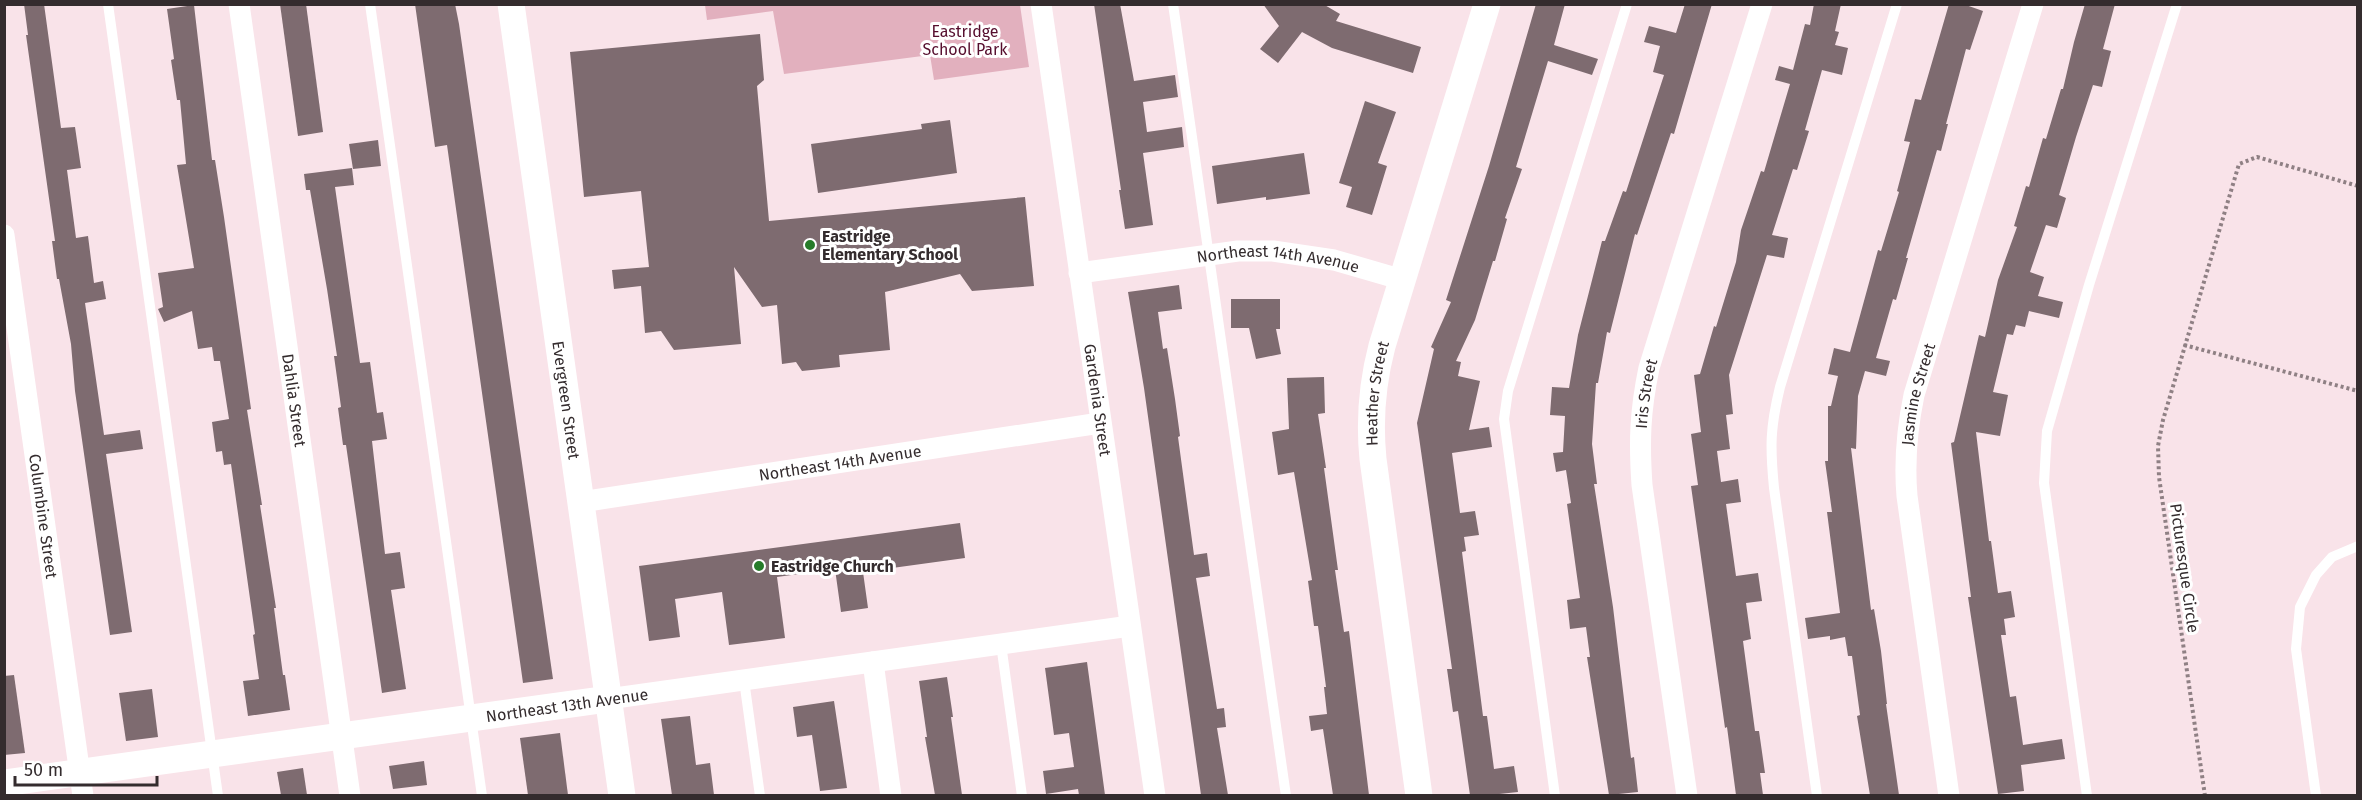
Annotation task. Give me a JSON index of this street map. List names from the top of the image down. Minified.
{"streets":{"street":["Northeast 14th Avenue","Heather Street","Iris Street","Jasmine Street","Dahlia Street","Evergreen Street","Gardenia Street","Columbine Street","Northeast 13th Avenue"],"path":["Picturesque Circle"]},"crossings":[["Northeast 14th Avenue","Heather Street"],["Northeast 14th Avenue","Evergreen Street"],["Northeast 14th Avenue","Gardenia Street"],["Dahlia Street","Northeast 13th Avenue"],["Evergreen Street","Northeast 13th Avenue"],["Gardenia Street","Northeast 13th Avenue"],["Columbine Street","Northeast 13th Avenue"]],"parks":["Eastridge School Park"],"places":["Eastridge Elementary School","Eastridge Church"],"scale_bar":"50 m"}
